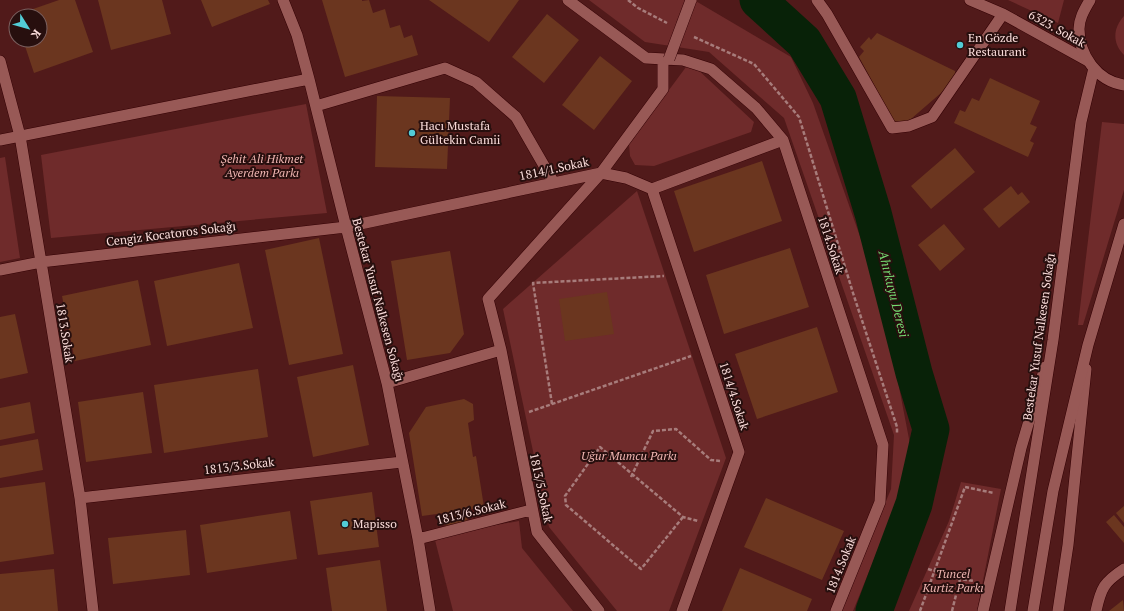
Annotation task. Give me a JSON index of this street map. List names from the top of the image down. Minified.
{"streets":{"street":["6323. Sokak","1814/1.Sokak","Cengiz Kocatoros Sokağı","1814.Sokak","Bestekar Yusuf Nalkesen Sokağı","1813.Sokak","1814/4.Sokak","1813/3.Sokak","1813/5.Sokak","1813/6.Sokak"]},"crossings":[["6323. Sokak","Bestekar Yusuf Nalkesen Sokağı"],["1814/1.Sokak","Cengiz Kocatoros Sokağı"],["1814/1.Sokak","Bestekar Yusuf Nalkesen Sokağı"],["1814/1.Sokak","1814/4.Sokak"],["1814/1.Sokak","1813/5.Sokak"],["Cengiz Kocatoros Sokağı","Bestekar Yusuf Nalkesen Sokağı"],["Cengiz Kocatoros Sokağı","1813.Sokak"],["Bestekar Yusuf Nalkesen Sokağı","1813/3.Sokak"],["Bestekar Yusuf Nalkesen Sokağı","1813/6.Sokak"],["1813.Sokak","1813/3.Sokak"],["1813/5.Sokak","1813/6.Sokak"]],"water":["Ahırkuyu Deresi"],"parks":["Şehit Ali Hikmet Ayerdem Parkı","Uğur Mumcu Parkı","Tuncel Kurtiz Parkı"],"places":["En Gözde Restaurant","Hacı Mustafa Gültekin Camii","Mapisso"],"north":"bottom right"}
